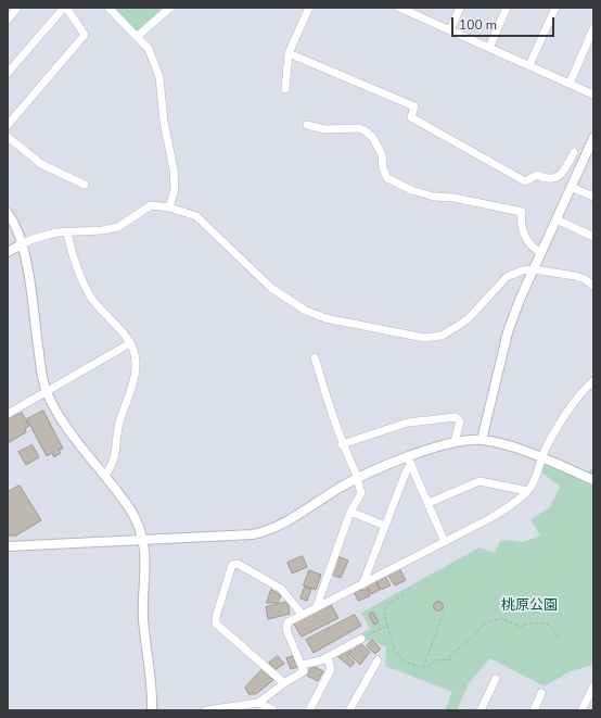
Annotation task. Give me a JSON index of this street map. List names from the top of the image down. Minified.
{"parks":["桃原公園"],"scale_bar":"100 m"}
